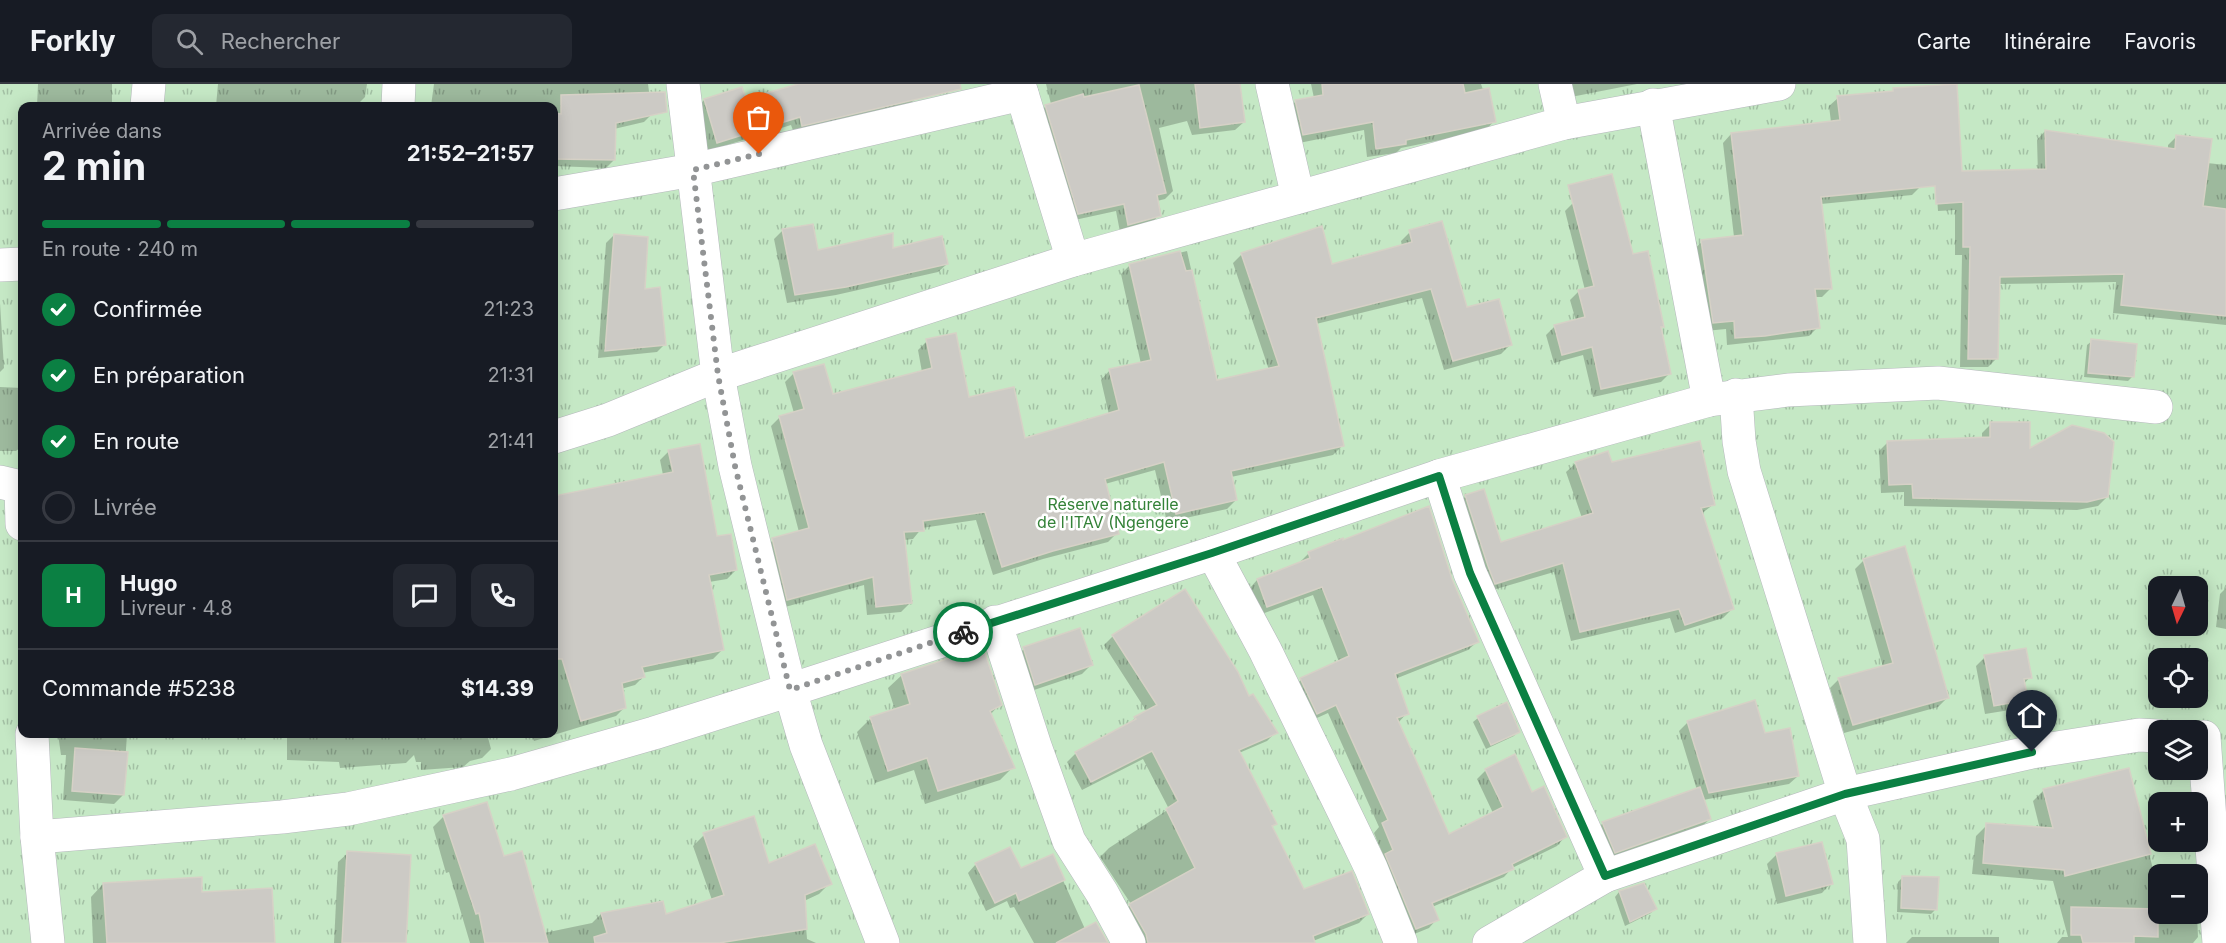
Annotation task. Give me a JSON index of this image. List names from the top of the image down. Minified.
{"parks":["Réserve naturelle de l'ITAV (Ngengere"],"north":"bottom","page":{"header":"Forkly","search":"Rechercher","nav":["Carte","Itinéraire","Favoris"],"heading":["2 min","Arrivée dans","21:52–21:57"],"panel":["Hugo","Livreur · 4.8","Commande #5238","$14.39"],"bar":"En route · 240 m","list":[["Confirmée","21:23"],["En préparation","21:31"],["En route","21:41"],"Livrée"],"round":"H","map_buttons":["+","−"]}}
